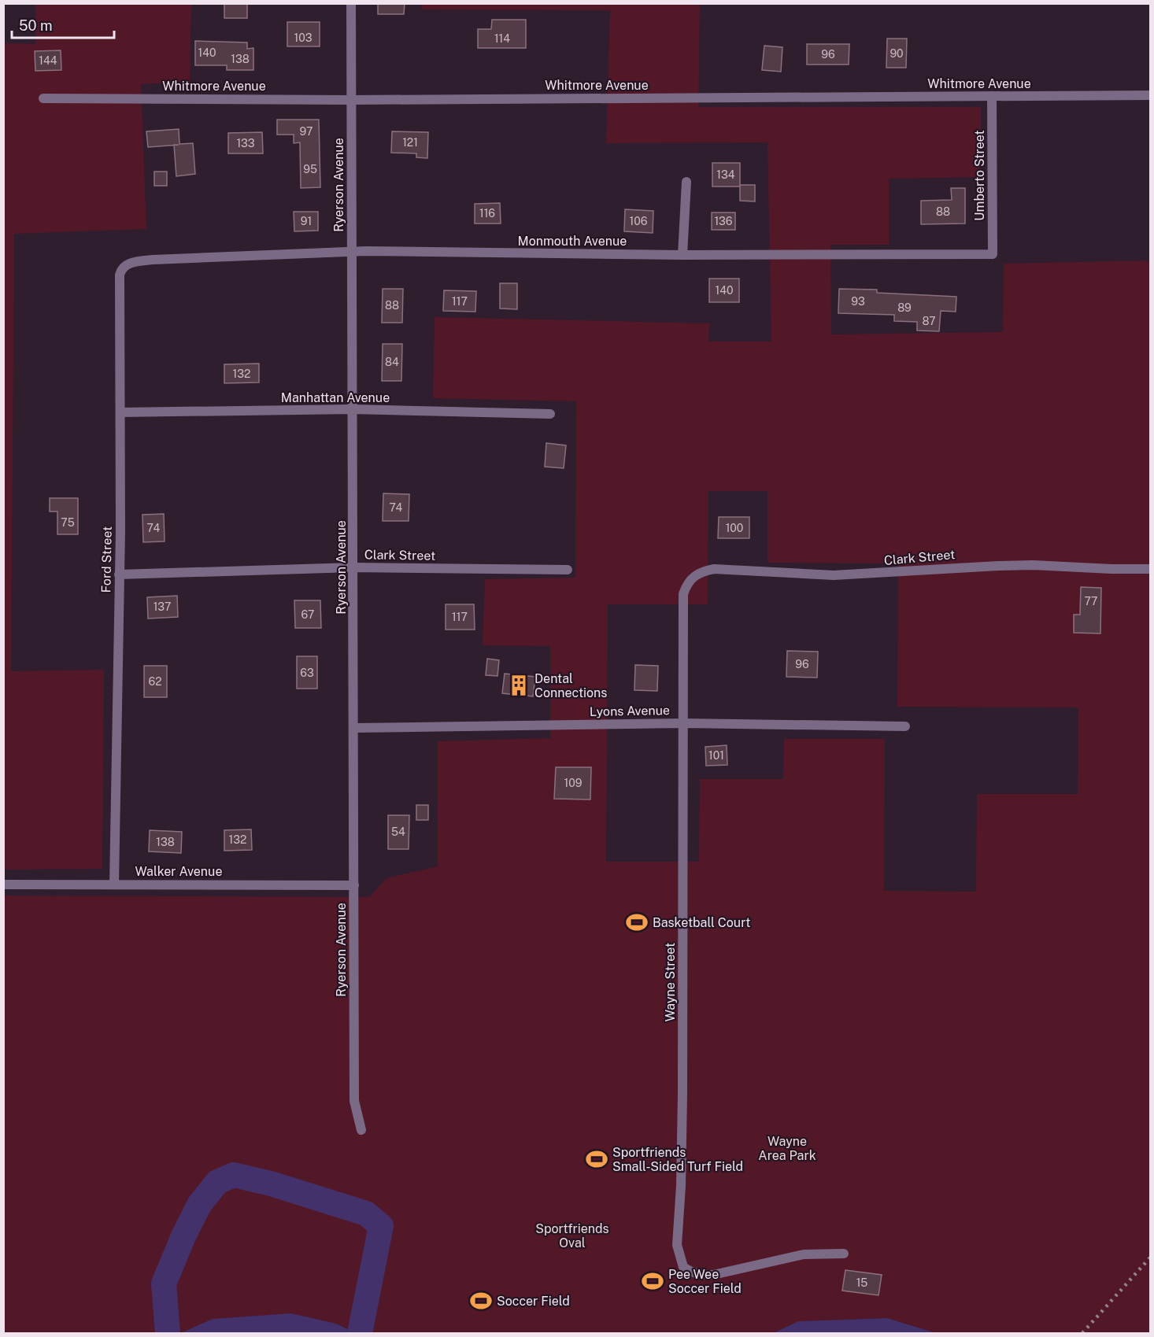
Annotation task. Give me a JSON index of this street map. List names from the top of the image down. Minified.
{"streets":{"street":["Whitmore Avenue","Umberto Street","Ryerson Avenue","Monmouth Avenue","Manhattan Avenue","Clark Street","Ford Street","Lyons Avenue","Walker Avenue","Wayne Street"]},"crossings":[["Whitmore Avenue","Umberto Street"],["Whitmore Avenue","Ryerson Avenue"],["Umberto Street","Monmouth Avenue"],["Ryerson Avenue","Monmouth Avenue"],["Ryerson Avenue","Manhattan Avenue"],["Ryerson Avenue","Clark Street"],["Ryerson Avenue","Lyons Avenue"],["Ryerson Avenue","Walker Avenue"],["Monmouth Avenue","Ford Street"],["Manhattan Avenue","Ford Street"],["Clark Street","Ford Street"],["Clark Street","Wayne Street"],["Ford Street","Walker Avenue"],["Lyons Avenue","Wayne Street"]],"parks":["Wayne Area Park","Sportfriends Oval"],"places":{"building":["Dental Connections"],"sports":["Basketball Court","Sportfriends Small-Sided Turf Field","Pee Wee Soccer Field","Soccer Field"]},"house_numbers":["103","114","140","90","96","138","144","97","121","133","95","134","88","116","91","106","136","140","117","93","88","89","87","84","132","74","75","74","100","77","137","67","117","96","63","62","101","109","54","132","138","15"],"scale_bar":"50 m"}
